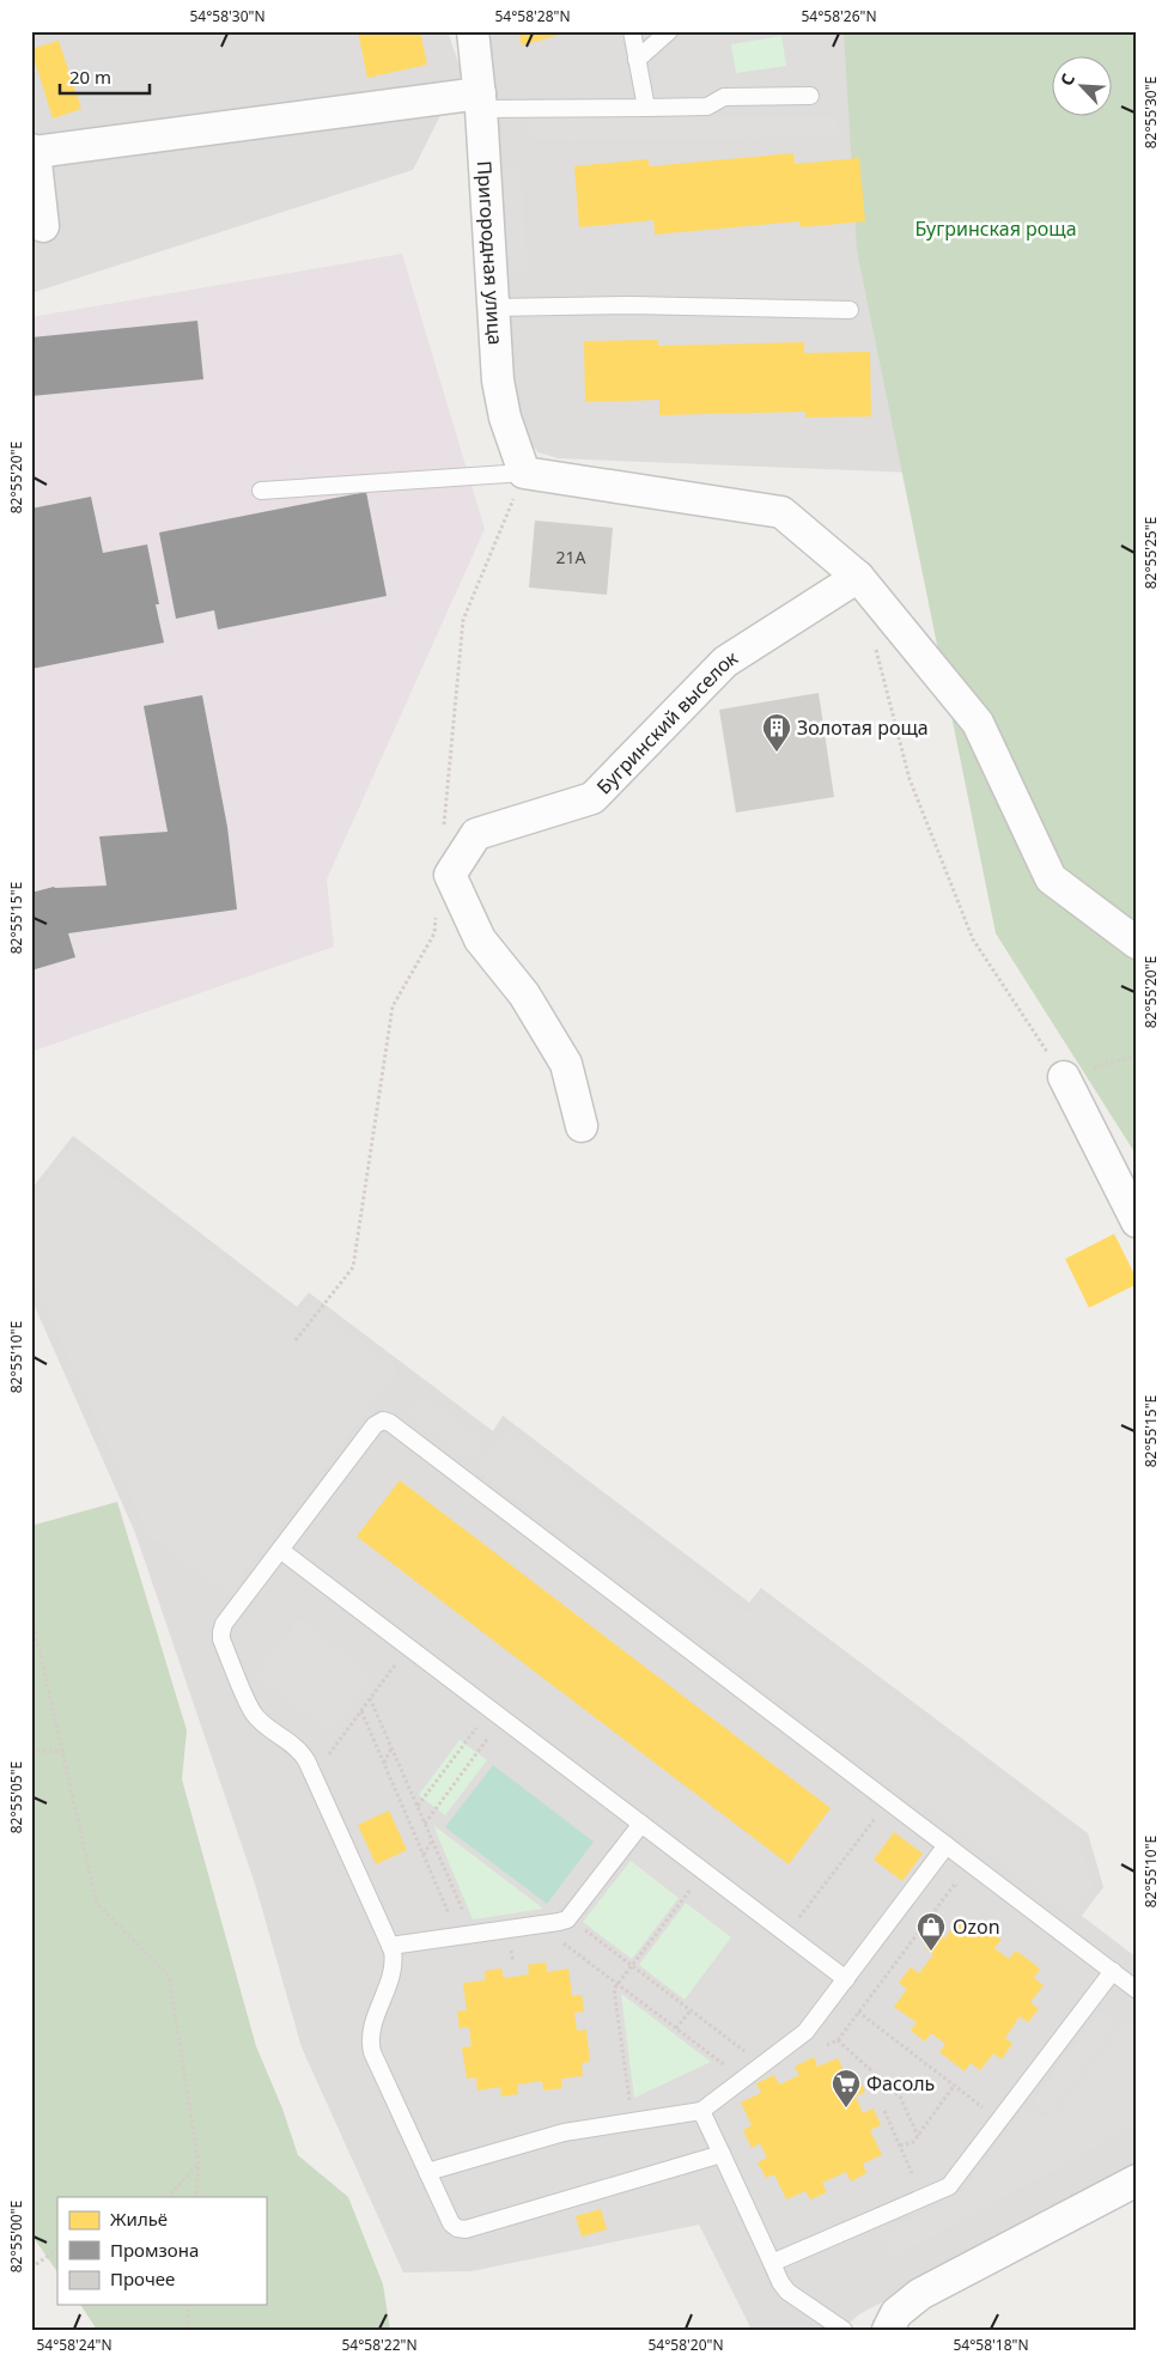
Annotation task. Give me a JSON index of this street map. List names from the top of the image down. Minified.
{"streets":{"street":["Пригородная улица","Бугринский выселок"]},"parks":["Бугринская роща"],"places":{"building":["Золотая роща"],"shop":["Ozon"],"supermarket":["Фасоль"]},"house_numbers":["21А"],"legend":["Жильё","Промзона","Прочее"],"scale_bar":"20 m","north":"top left","coordinates":["54°58'30\"N","54°58'28\"N","54°58'26\"N","82°55'30\"E","82°55'20\"E","82°55'25\"E","82°55'15\"E","82°55'10\"E","82°55'05\"E","82°55'00\"E","54°58'24\"N","54°58'22\"N","54°58'20\"N","54°58'18\"N"]}
